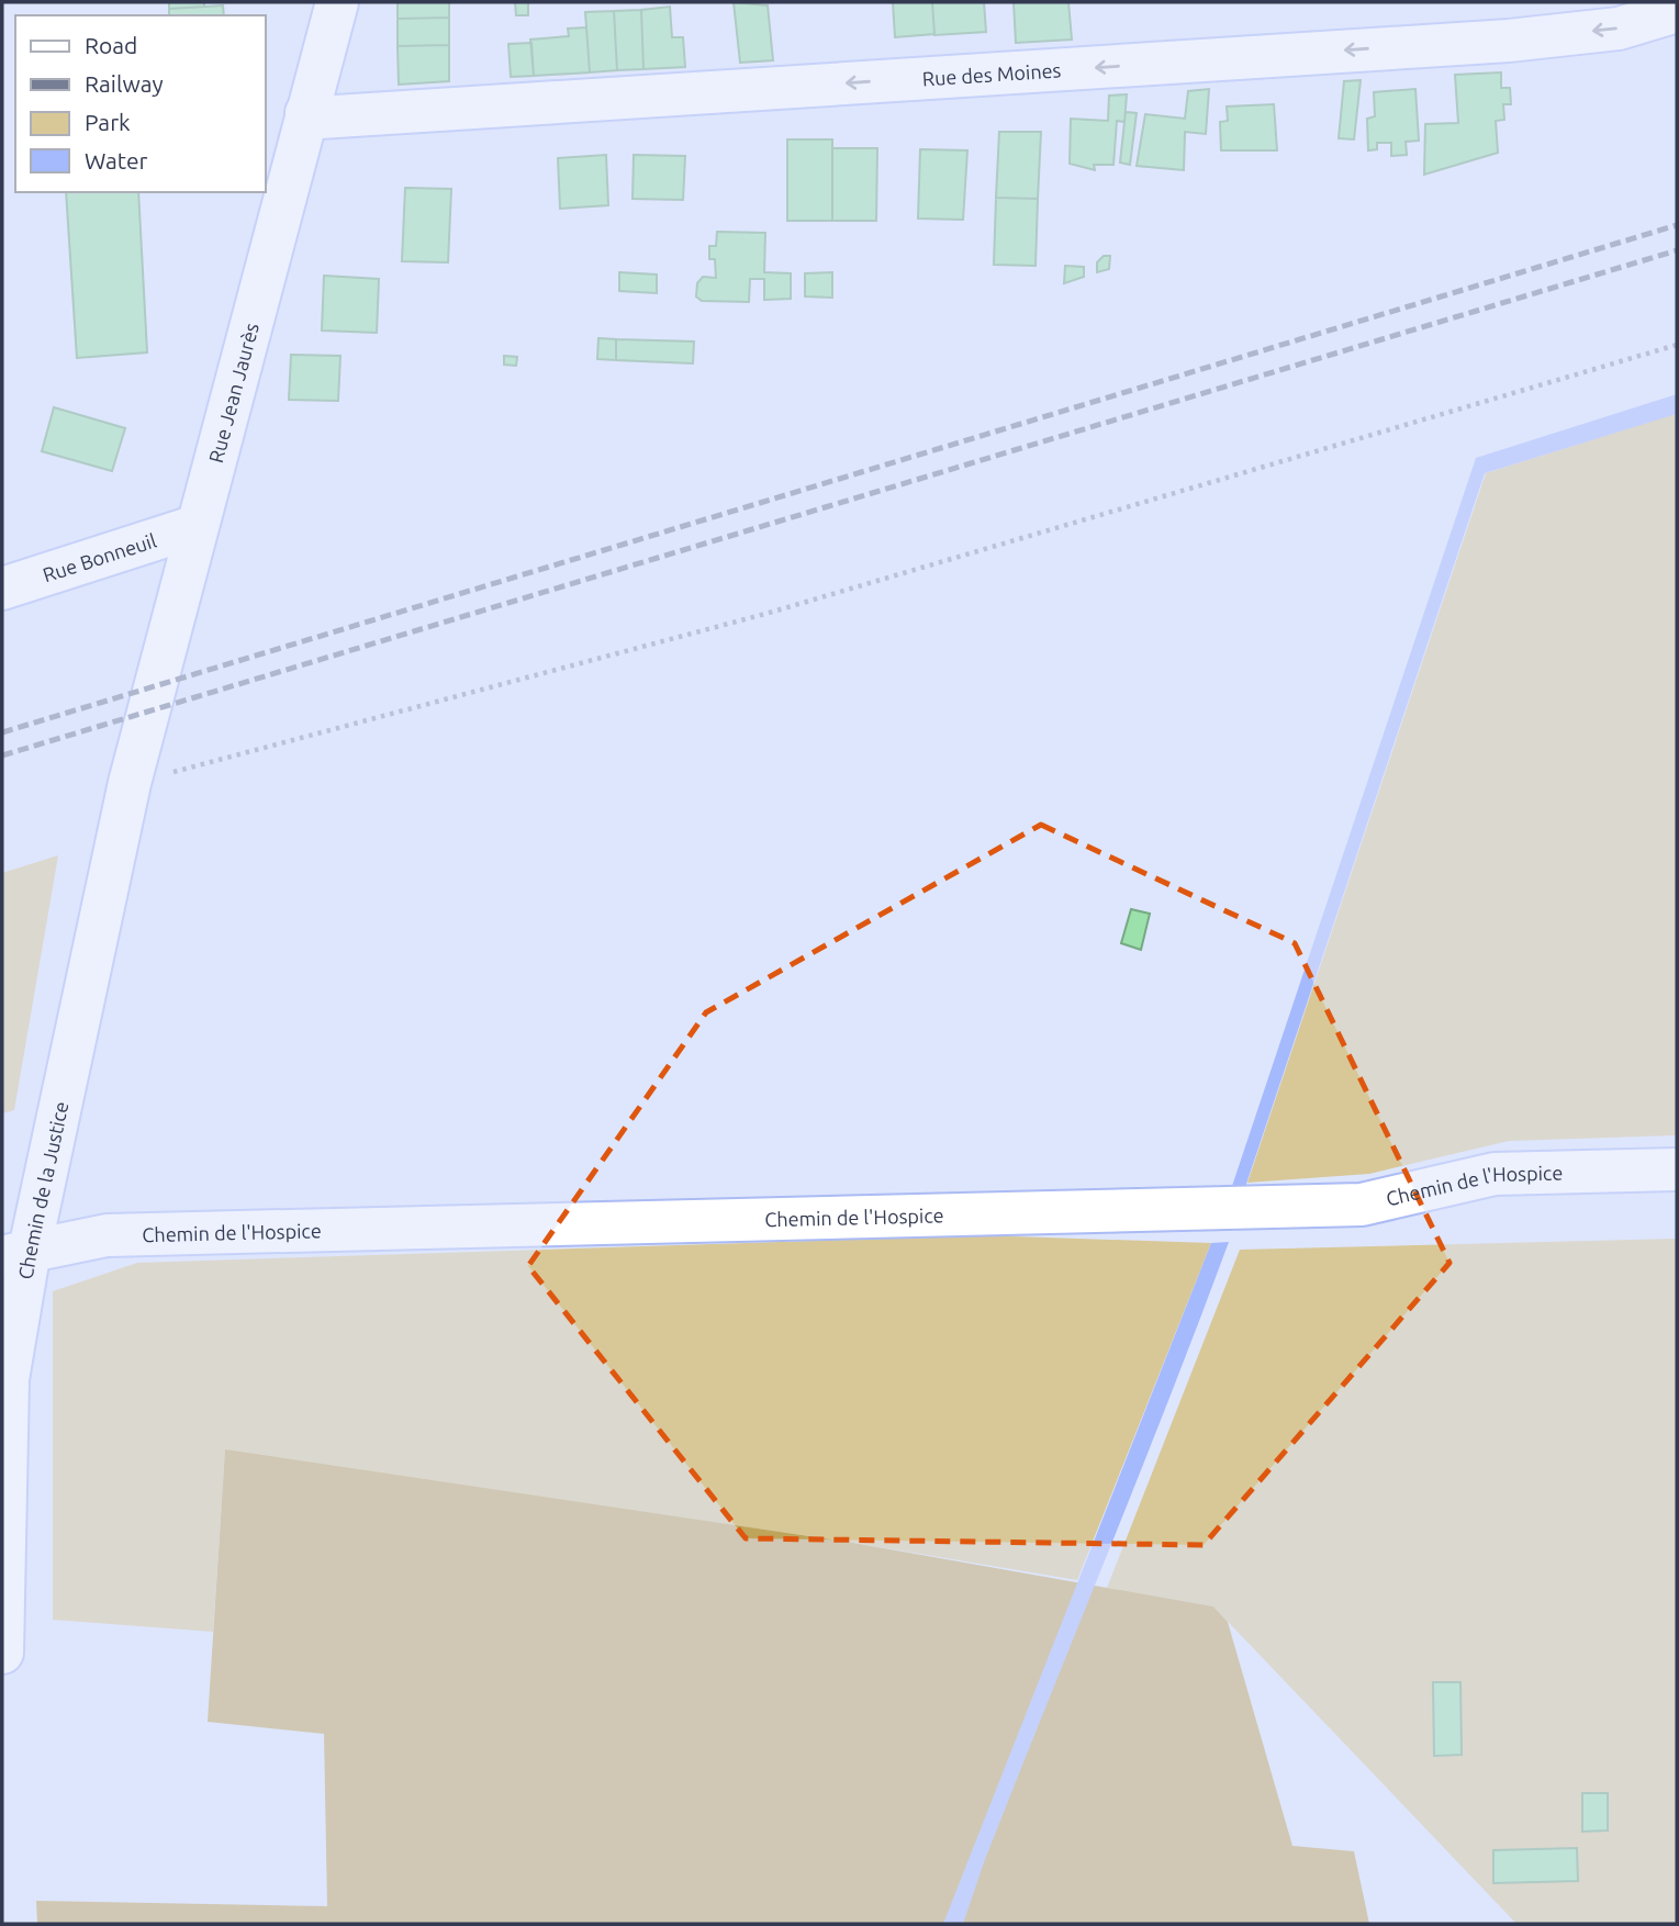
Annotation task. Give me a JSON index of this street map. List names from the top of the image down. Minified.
{"streets":{"street":["Rue des Moines","Rue Jean Jaurès","Rue Bonneuil","Chemin de l'Hospice","Chemin de la Justice"]},"crossings":[["Rue des Moines","Rue Jean Jaurès"],["Rue Jean Jaurès","Rue Bonneuil"],["Rue Jean Jaurès","Chemin de la Justice"],["Chemin de l'Hospice","Chemin de la Justice"]],"one_way":["Rue des Moines"],"legend":["Road","Railway","Park","Water"]}
